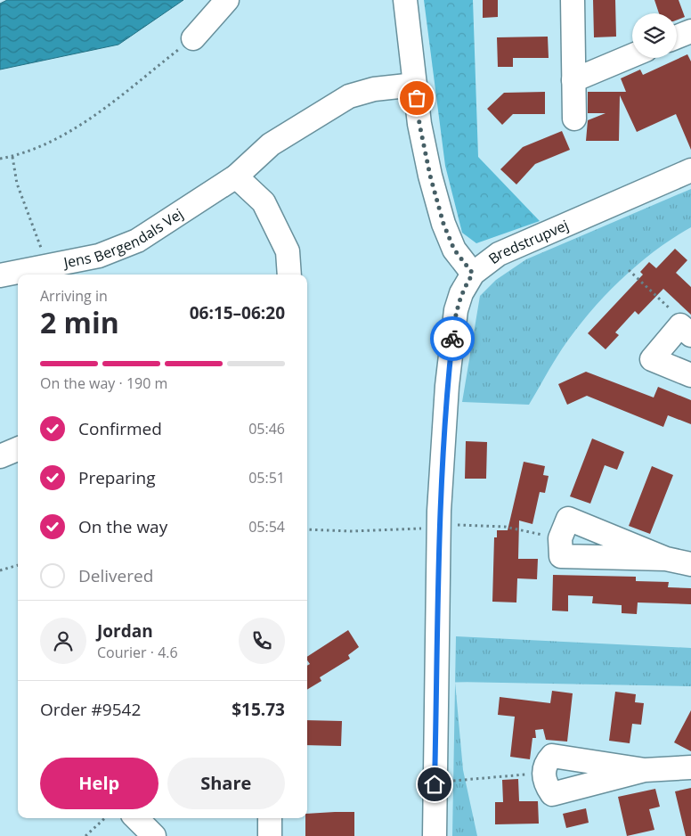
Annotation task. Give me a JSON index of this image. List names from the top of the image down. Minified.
{"streets":{"street":["Jens Bergendals Vej","Bredstrupvej"]},"page":{"heading":["2 min","Arriving in","06:15–06:20"],"panel":["Jordan","Courier · 4.6","Order #9542","$15.73"],"bar":"On the way · 190 m","list":[["Confirmed","05:46"],["Preparing","05:51"],["On the way","05:54"],"Delivered"],"buttons":["Help","Share"]}}
